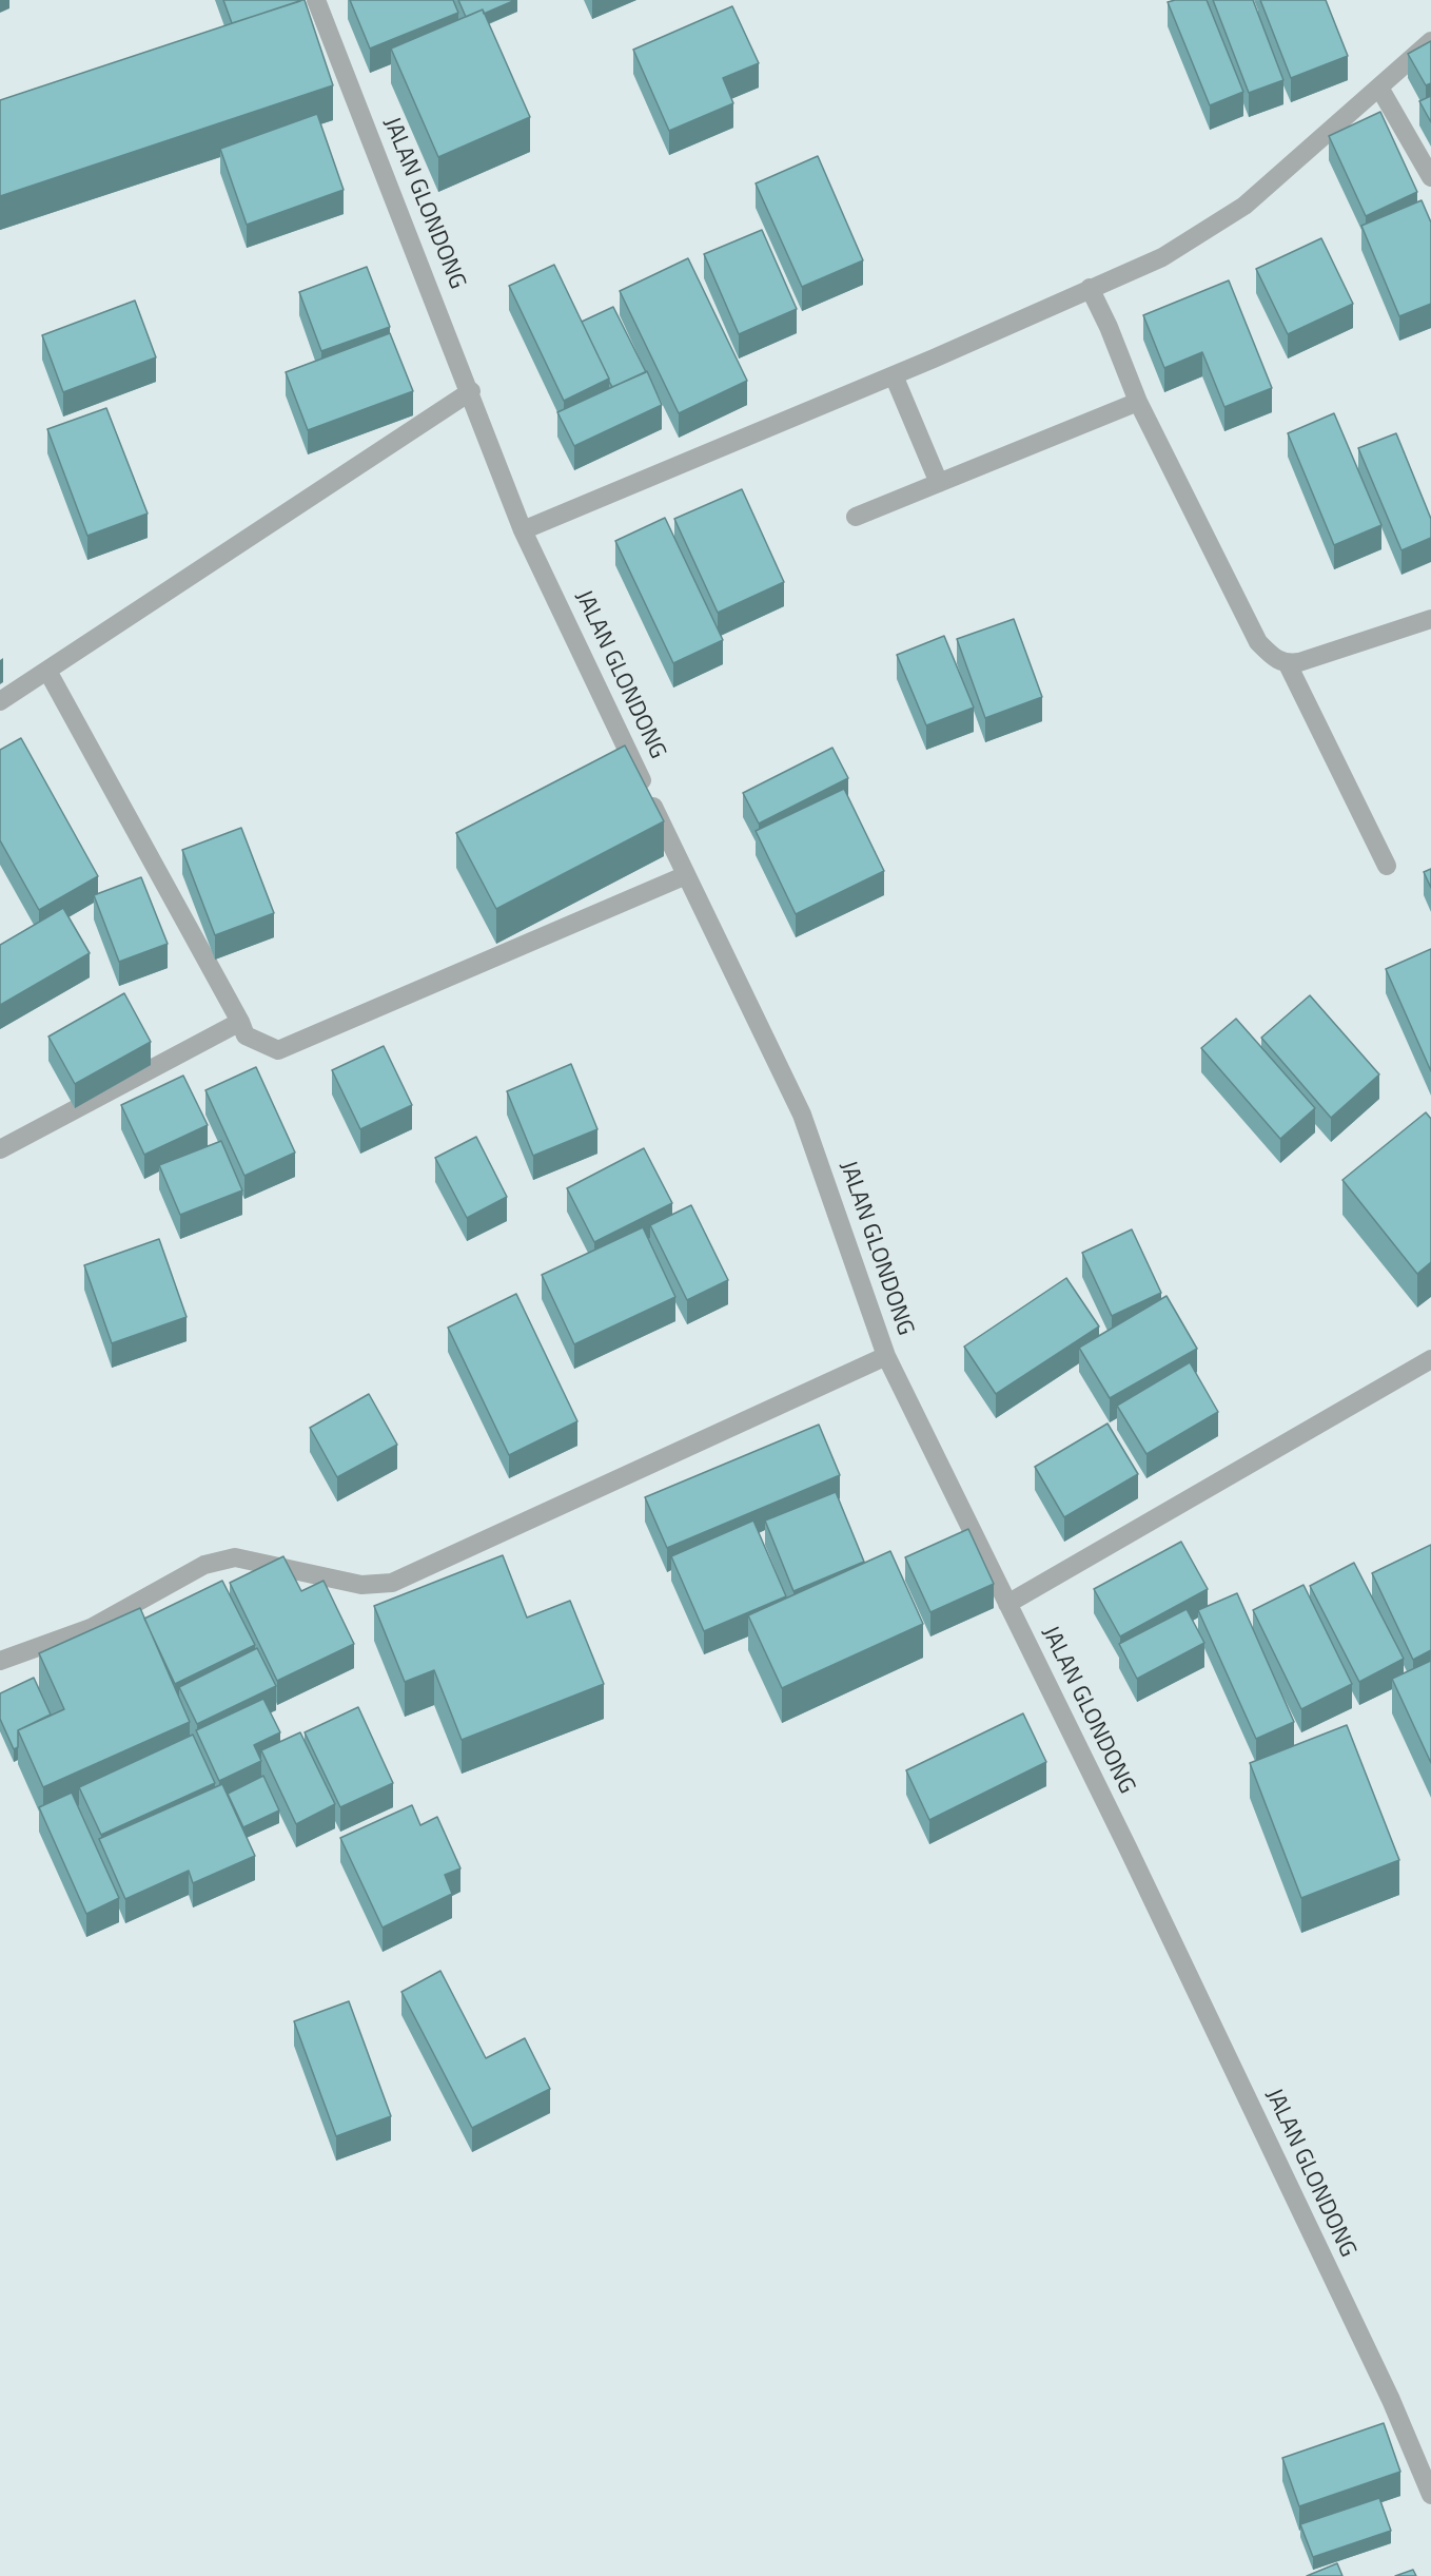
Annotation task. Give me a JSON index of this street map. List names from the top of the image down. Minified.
{"streets":{"street":["JALAN GLONDONG"]}}
